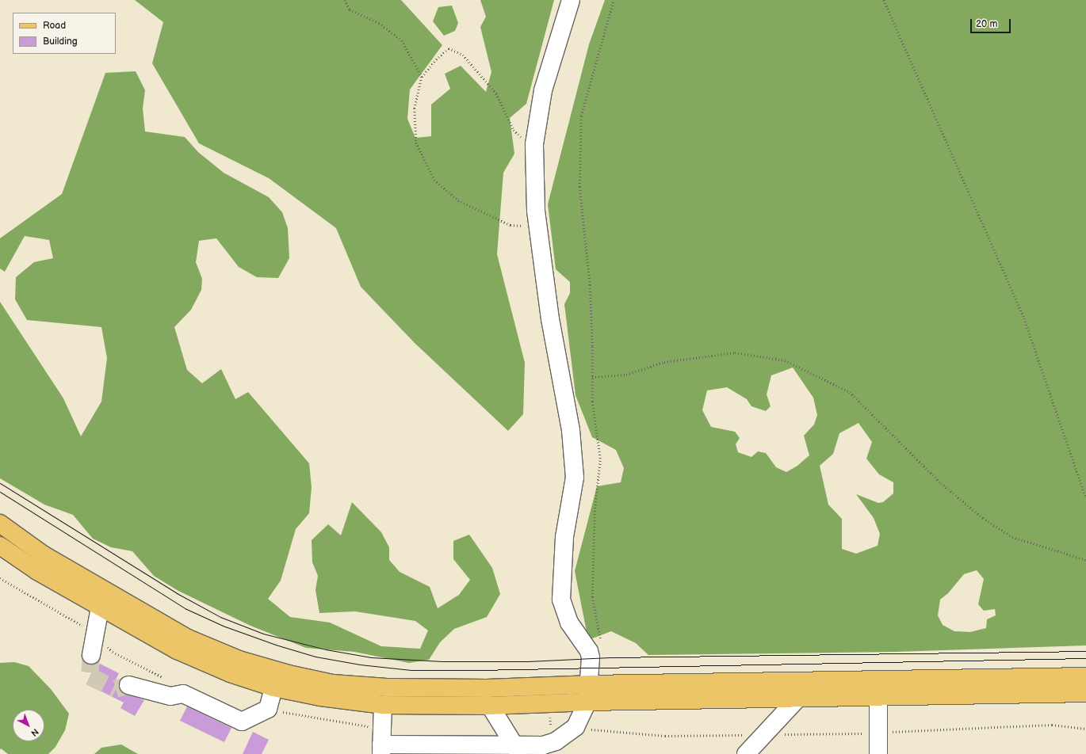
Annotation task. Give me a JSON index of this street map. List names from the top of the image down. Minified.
{"legend":["Road","Building"],"scale_bar":"20 m","north":"bottom right"}
